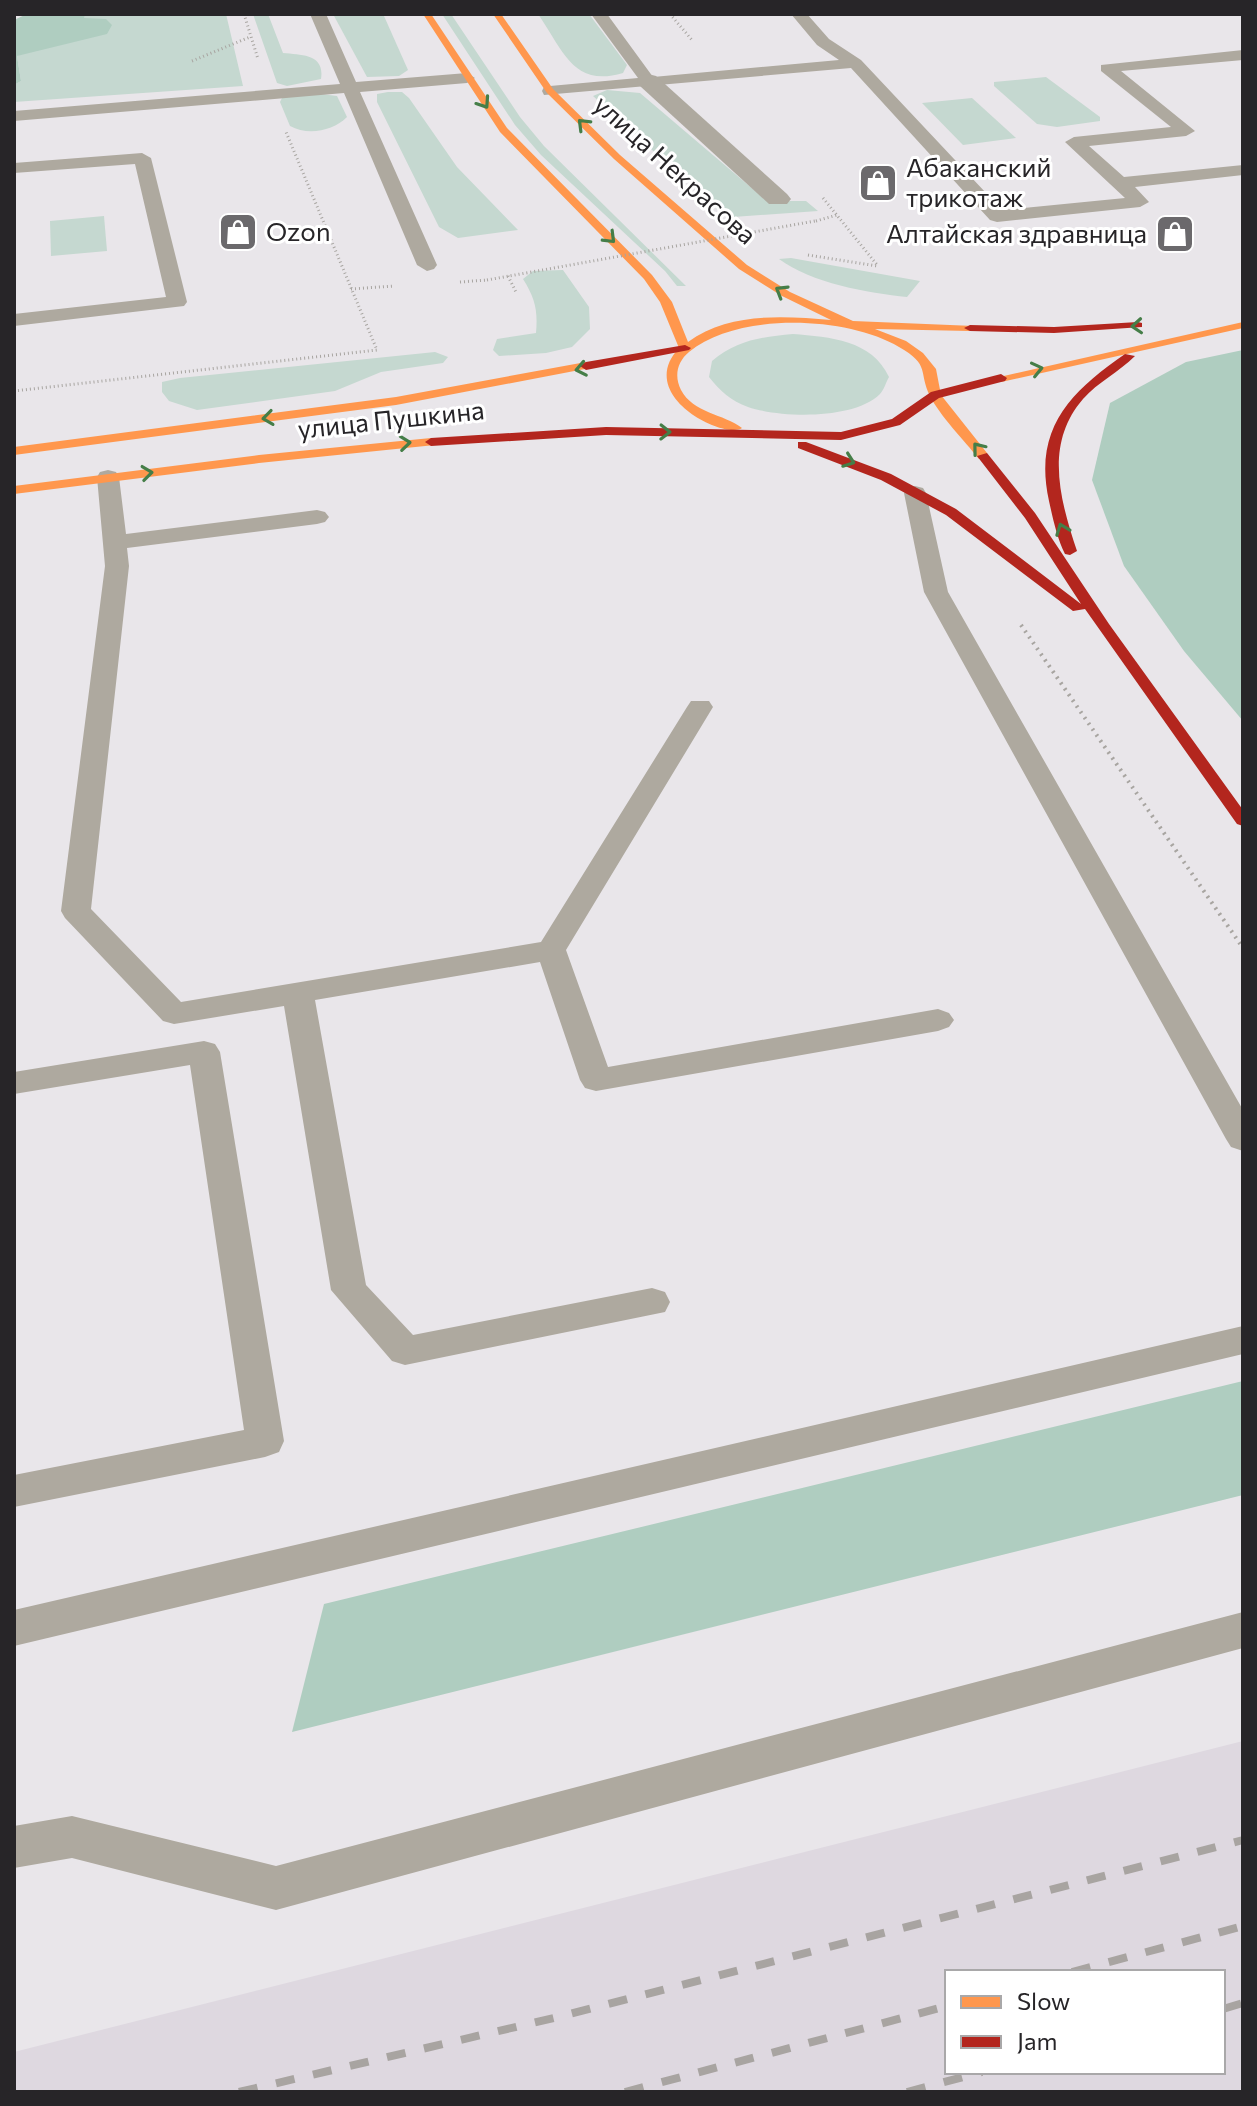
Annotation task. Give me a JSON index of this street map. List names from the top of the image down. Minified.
{"streets":{"main road":["улица Некрасова","улица Пушкина"]},"crossings":[["улица Некрасова","улица Пушкина"]],"places":{"shop":["Абаканский трикотаж","Ozon","Алтайская здравница"]},"legend":["Slow","Jam"]}
